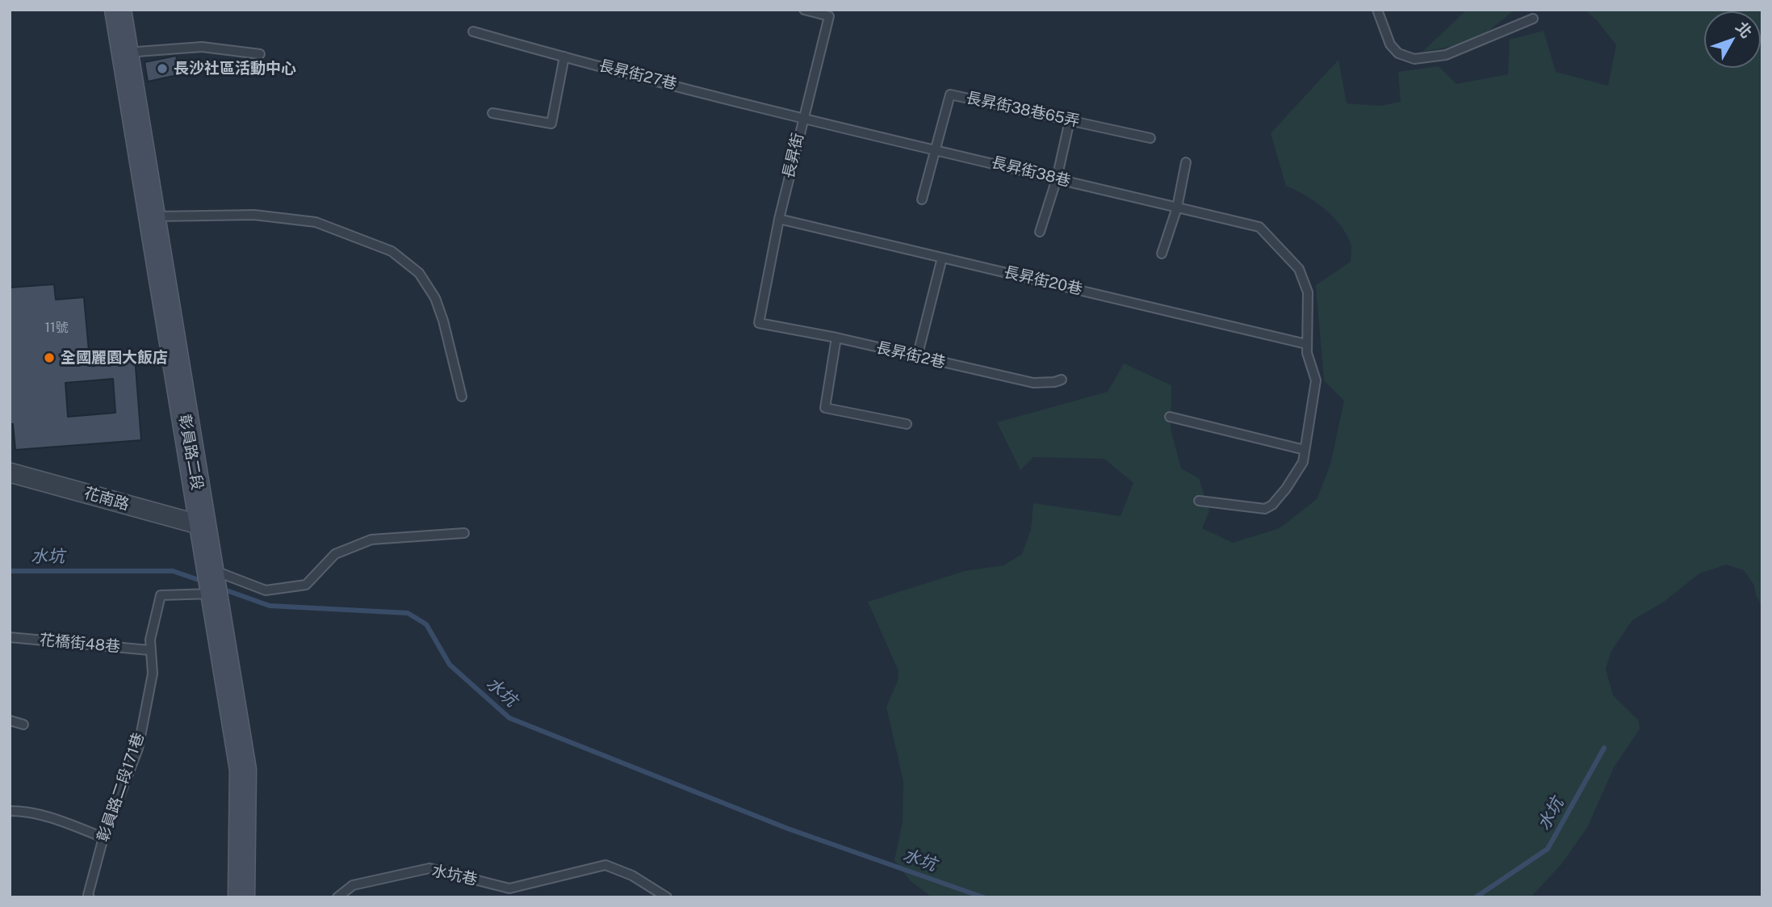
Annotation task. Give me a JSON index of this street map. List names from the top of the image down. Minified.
{"streets":{"main road":["彰員路二段"],"street":["花南路"],"lane":["長昇街27巷","長昇街38巷65弄","長昇街","長昇街38巷","長昇街20巷","長昇街2巷","花橋街48巷","彰員路二段171巷","水坑巷"]},"crossings":[["長昇街27巷","長昇街"],["長昇街27巷","長昇街38巷"],["長昇街38巷65弄","長昇街38巷"],["長昇街","長昇街38巷"],["長昇街","長昇街20巷"],["長昇街","長昇街2巷"],["長昇街38巷","長昇街20巷"],["彰員路二段","花南路"],["彰員路二段","彰員路二段171巷"],["花橋街48巷","彰員路二段171巷"]],"water":["水坑"],"places":["長沙社區活動中心","全國麗園大飯店"],"house_numbers":["11號"],"north":"top right"}
